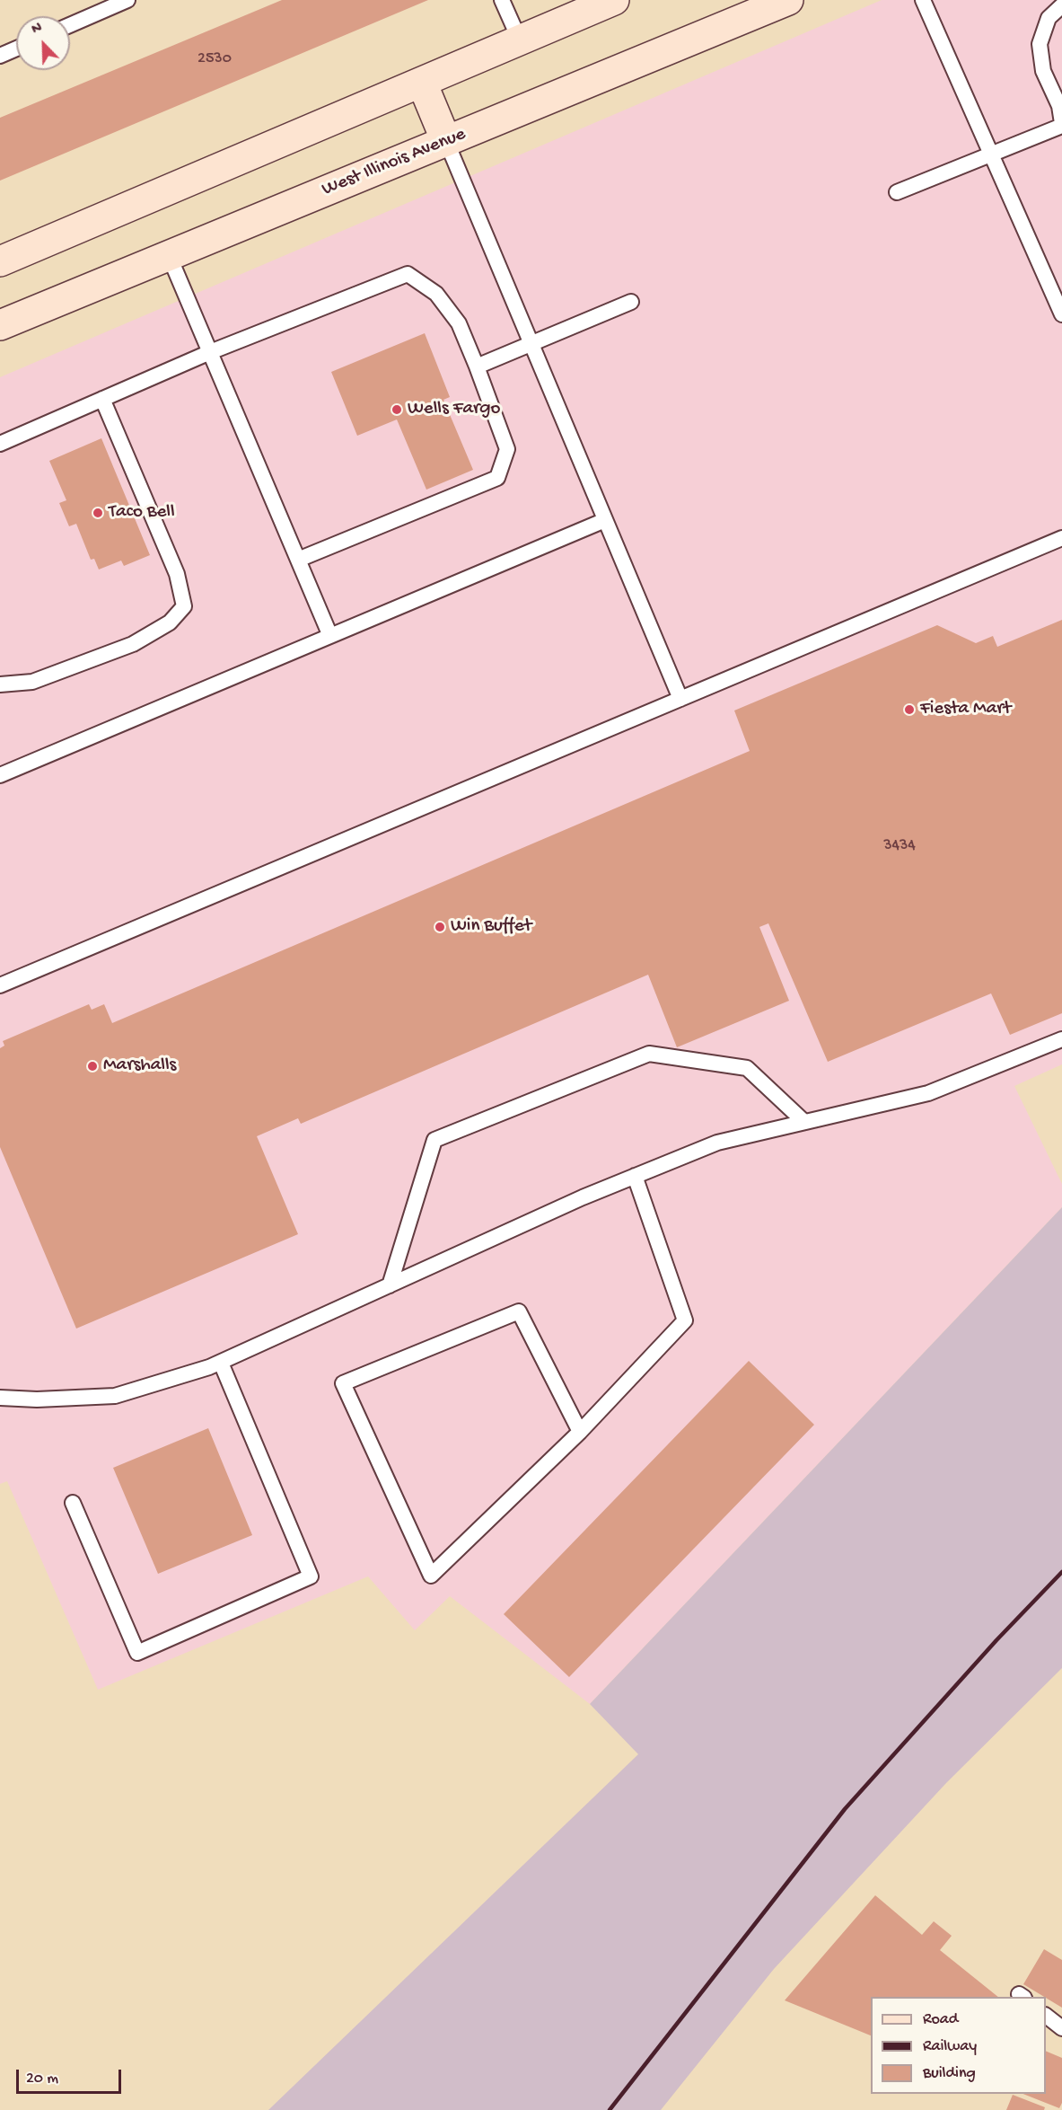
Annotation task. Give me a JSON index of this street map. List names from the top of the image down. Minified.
{"streets":{"main road":["West Illinois Avenue"]},"places":["Wells Fargo","Taco Bell","Fiesta Mart","Win Buffet","Marshalls"],"house_numbers":["2530","3434"],"legend":["Road","Railway","Building"],"scale_bar":"20 m","north":"top left"}
